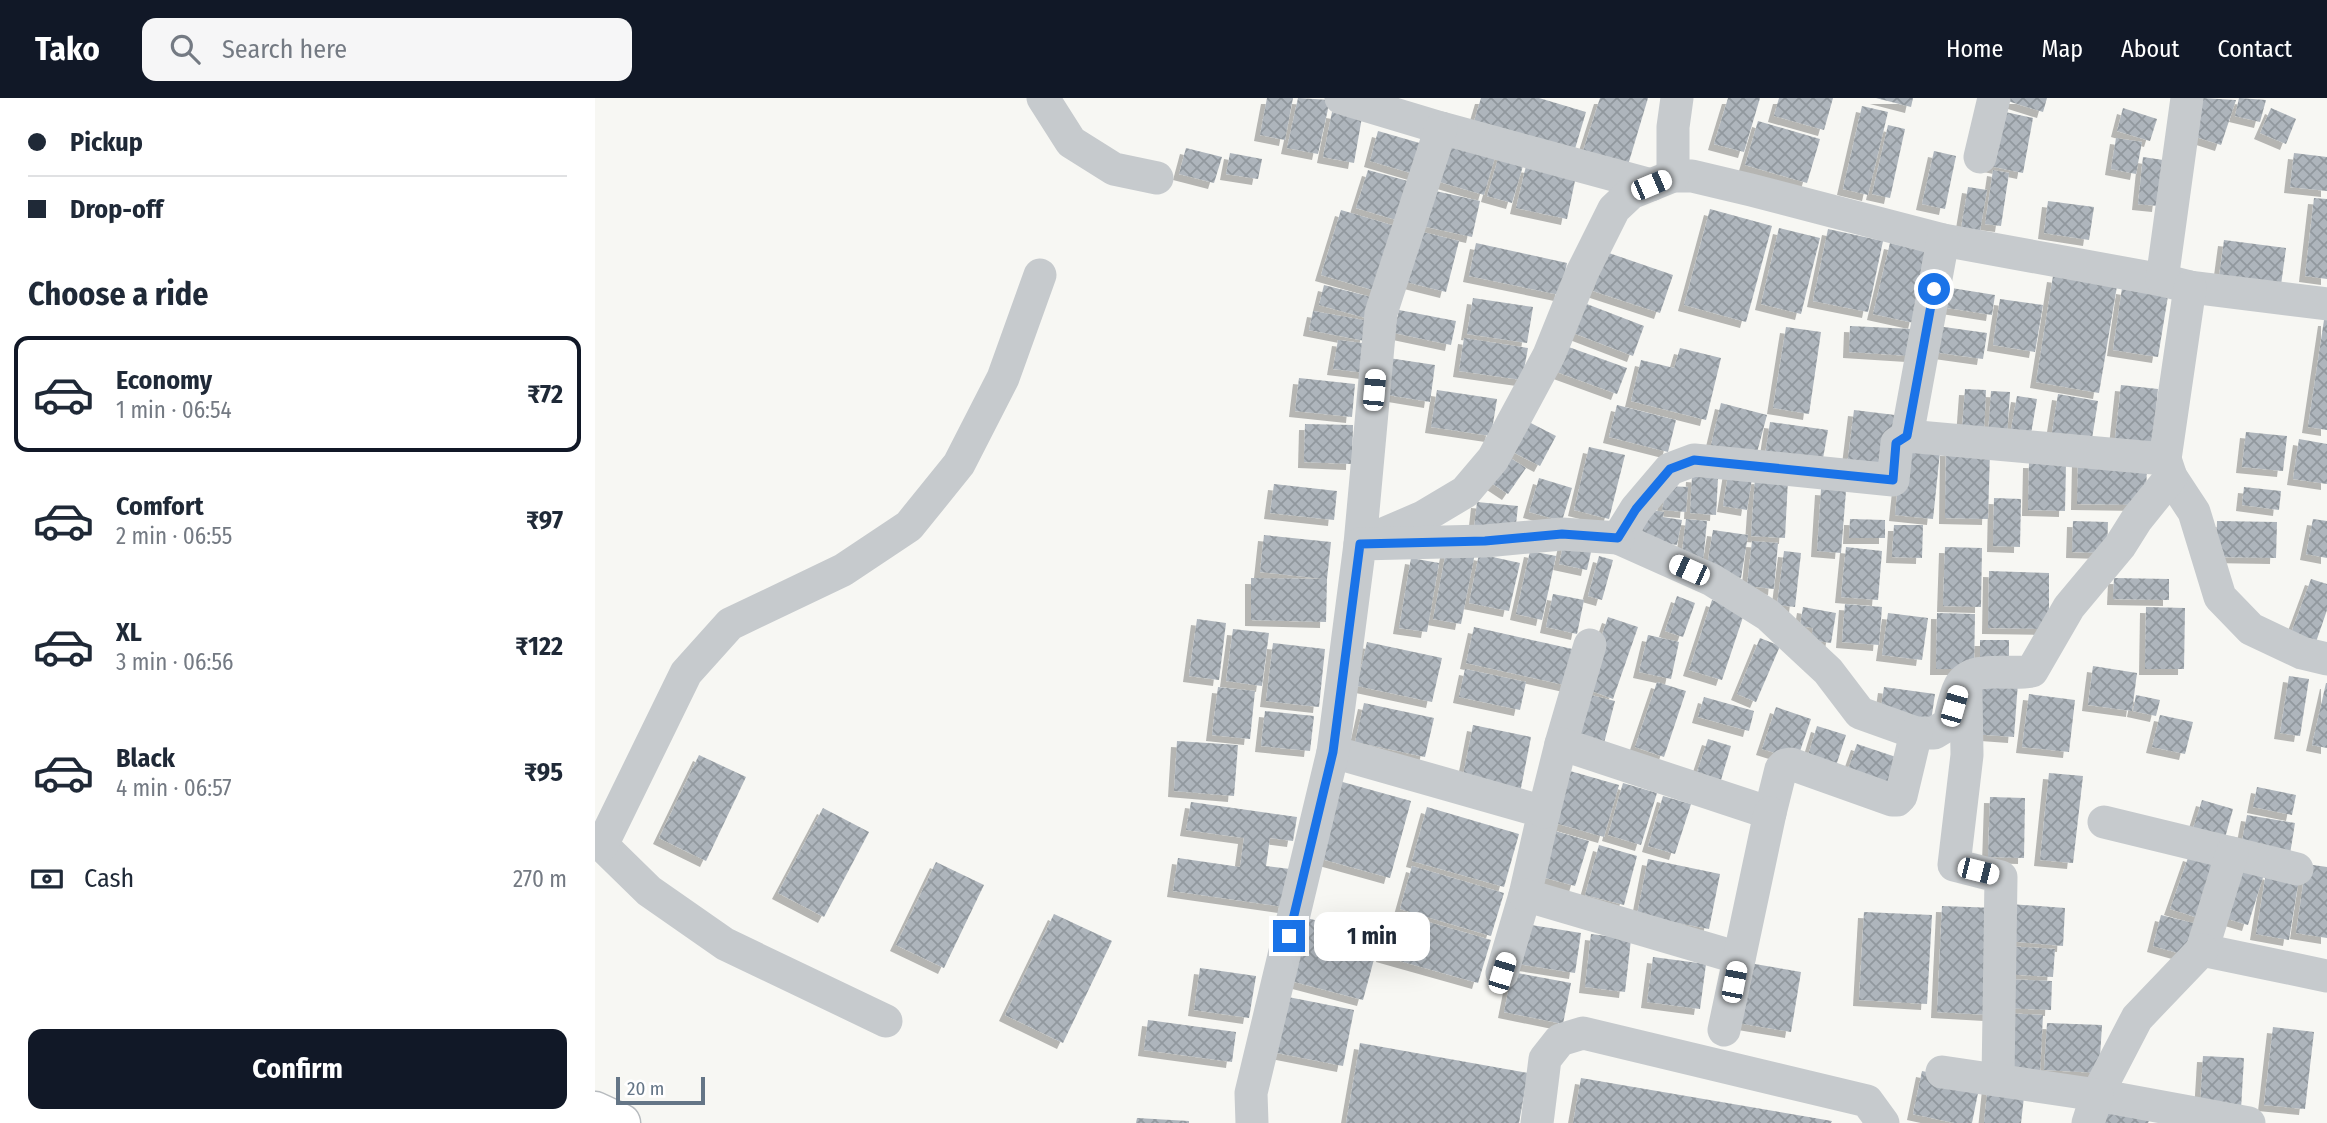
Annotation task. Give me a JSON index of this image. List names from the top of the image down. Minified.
{"scale_bar":"20 m","page":{"header":"Tako","search":"Search here","nav":["Home","Map","About","Contact"],"banner":["Pickup","Drop-off"],"heading":"Choose a ride","list":[{"name":"Economy","note":"1 min · 06:54","value":"₹72"},{"name":"Comfort","note":"2 min · 06:55","value":"₹97"},{"name":"XL","note":"3 min · 06:56","value":"₹122"},{"name":"Black","note":"4 min · 06:57","value":"₹95"}],"pay":["Cash","270 m"],"bubble":"1 min","buttons":"Confirm","scale":"20 m"}}
